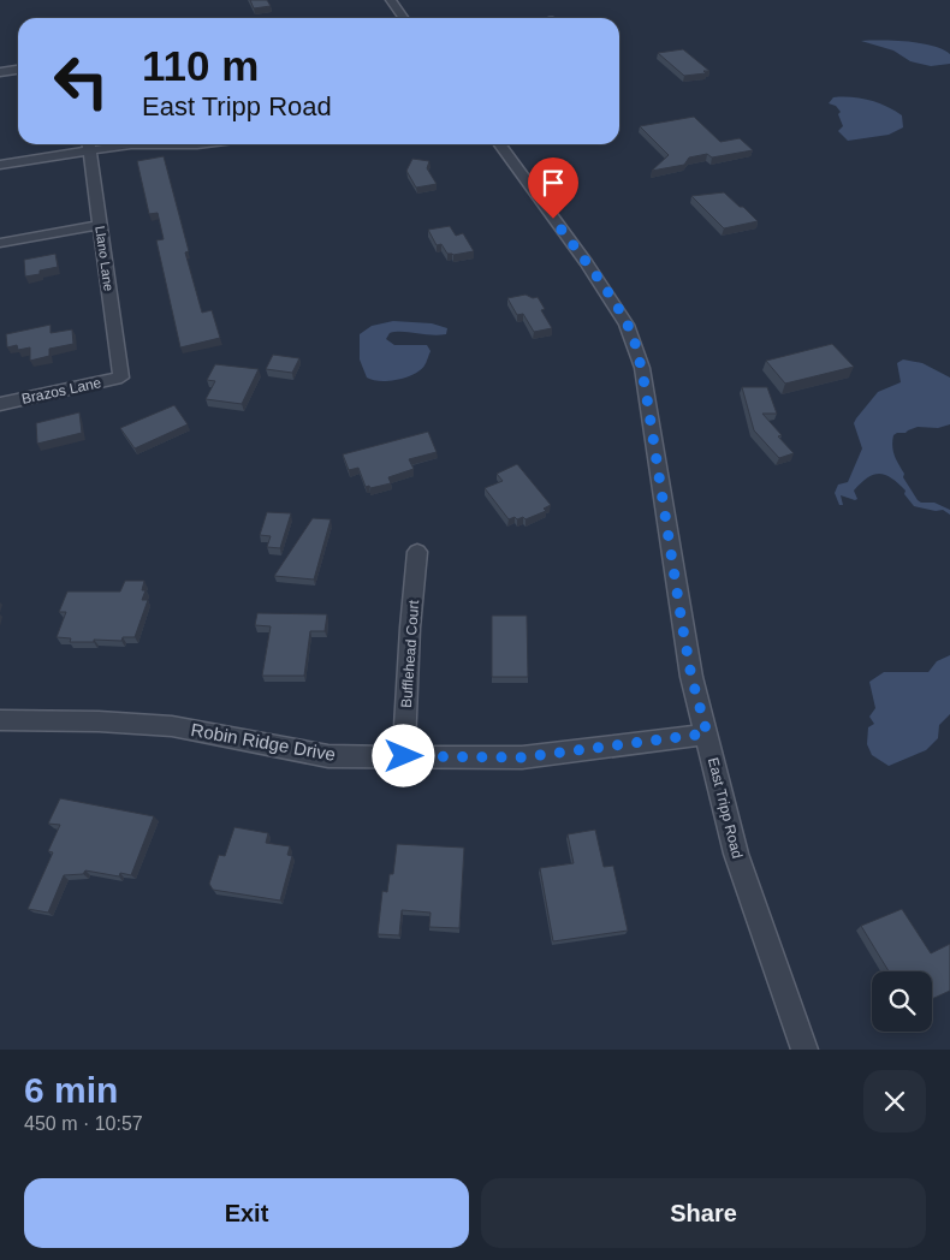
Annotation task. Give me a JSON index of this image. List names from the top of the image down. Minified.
{"streets":{"street":["Llano Lane","Brazos Lane","Bufflehead Court","Robin Ridge Drive","East Tripp Road"]},"crossings":[["Llano Lane","Brazos Lane"],["Bufflehead Court","Robin Ridge Drive"],["Robin Ridge Drive","East Tripp Road"]],"page":{"turn":["110 m","East Tripp Road"],"heading":["6 min","450 m · 10:57"],"buttons":["Exit","Share"]}}
